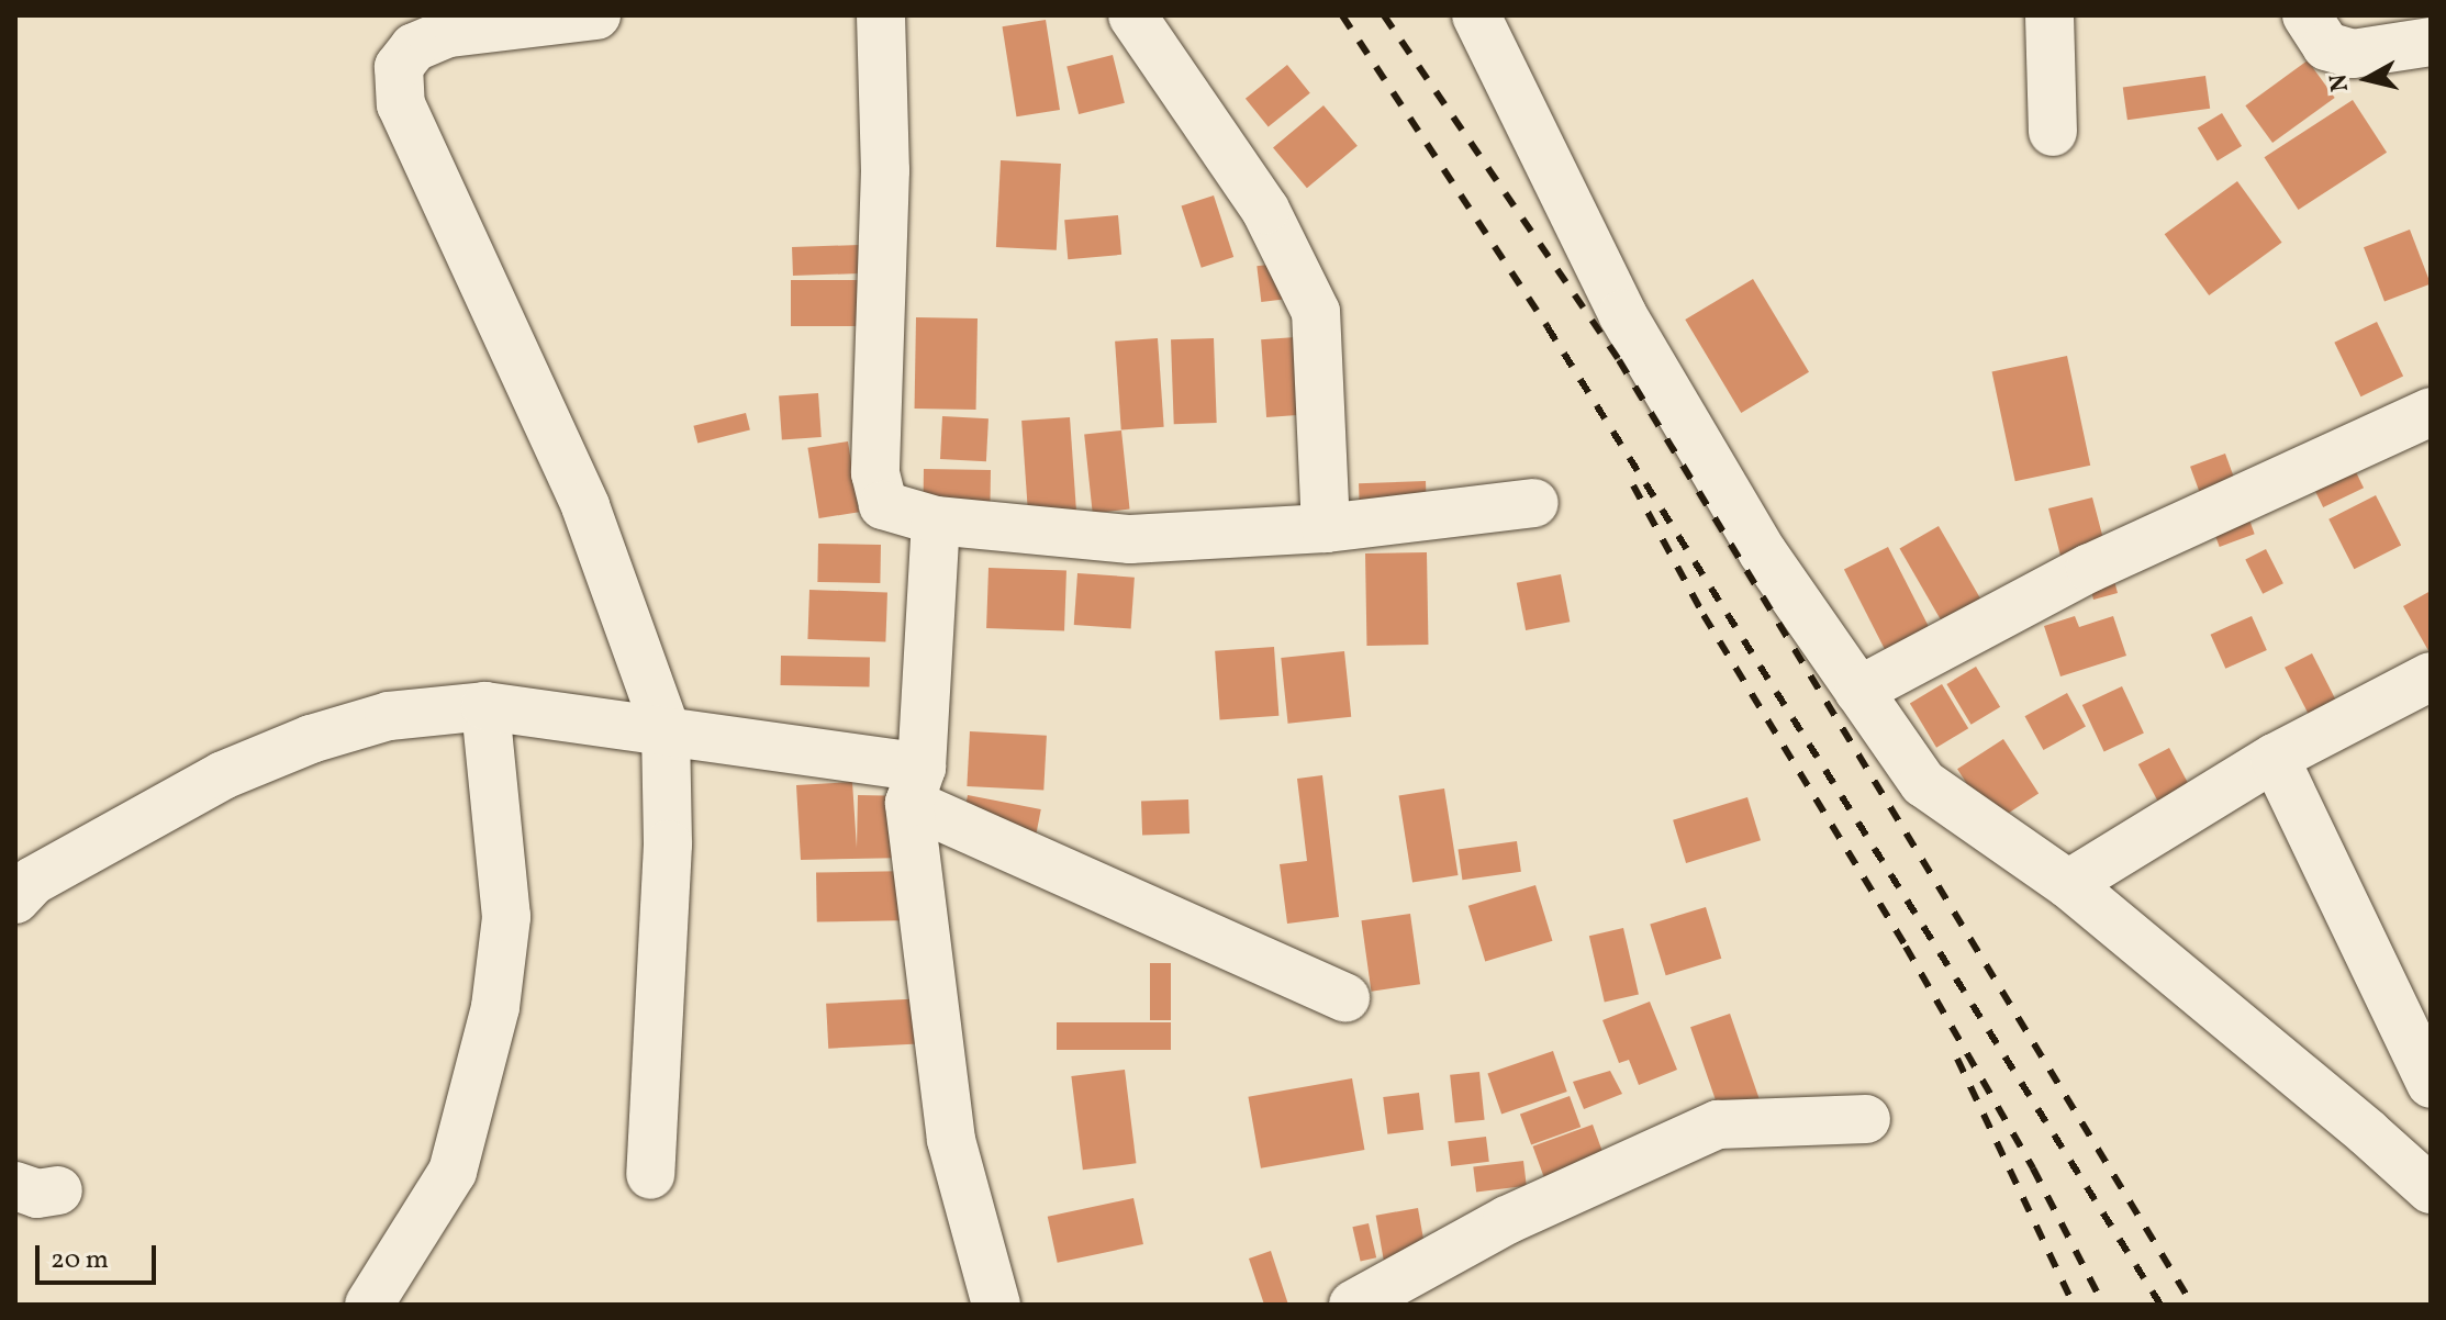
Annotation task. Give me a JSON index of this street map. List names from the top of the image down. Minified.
{"scale_bar":"20 m","north":"left"}
